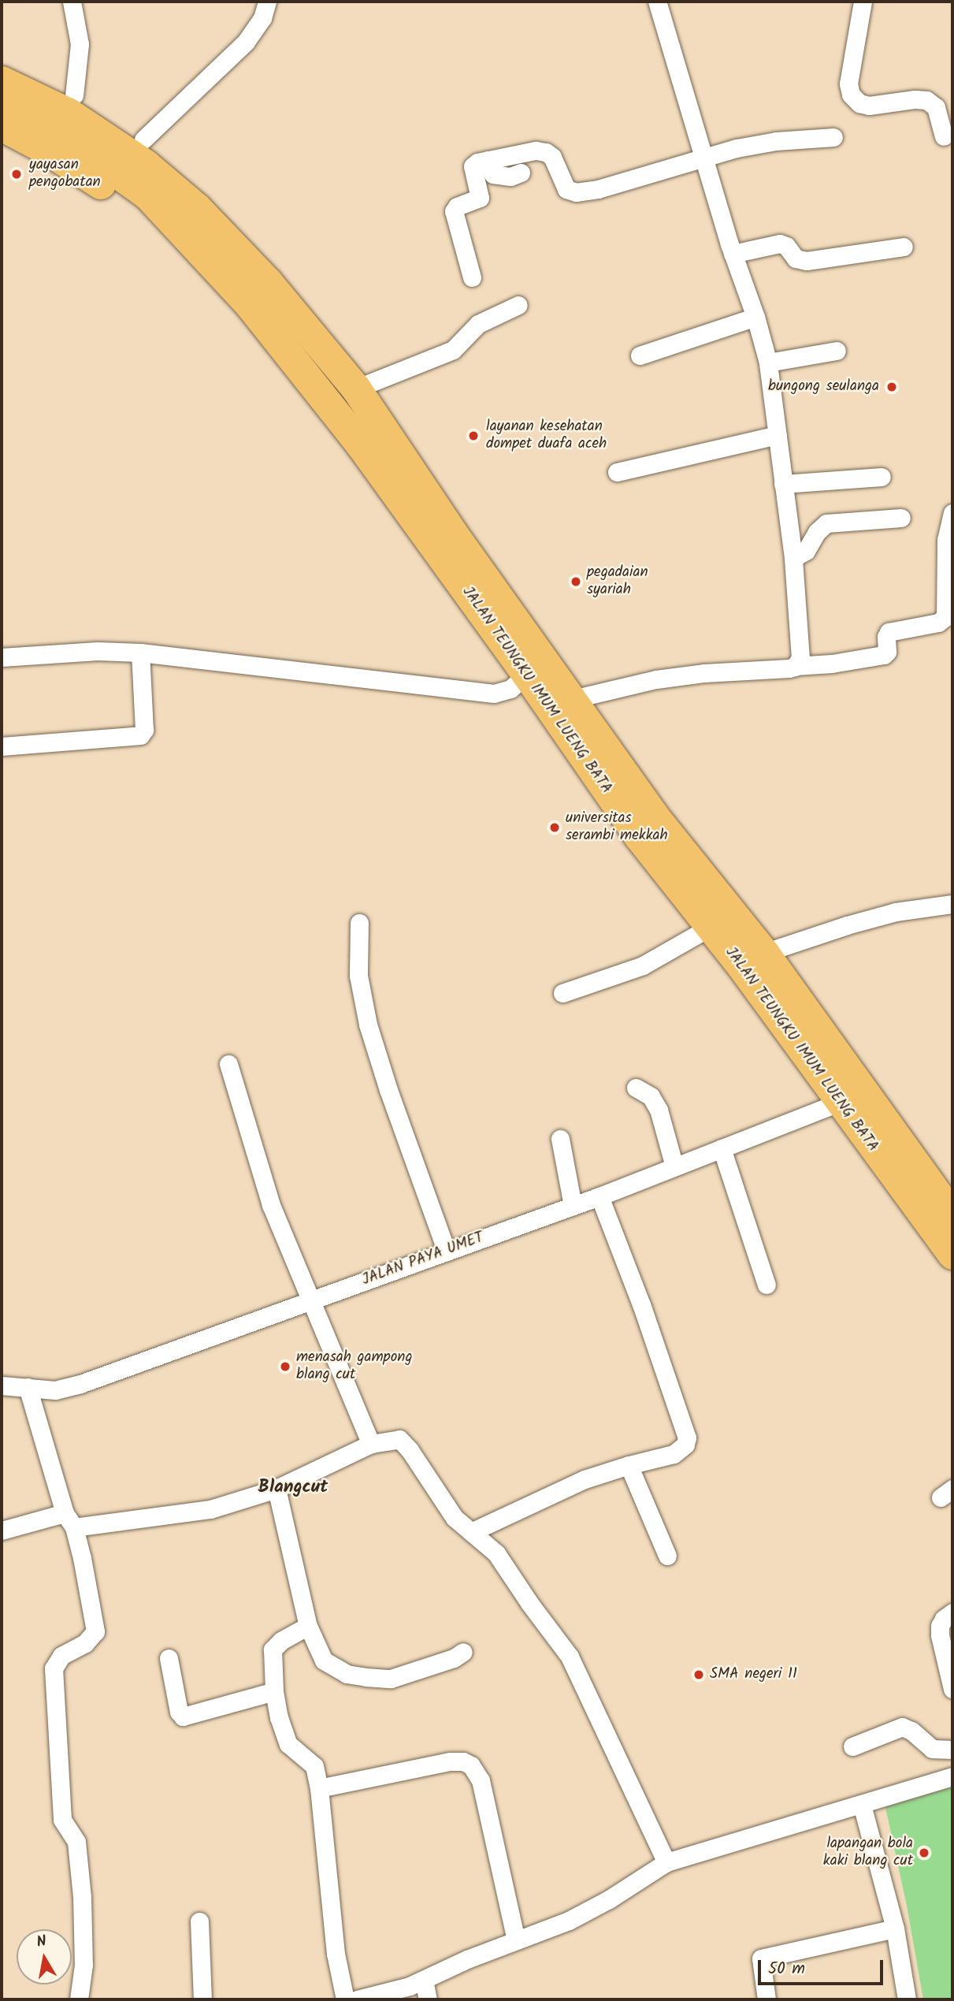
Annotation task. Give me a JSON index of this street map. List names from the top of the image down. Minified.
{"streets":{"highway":["JALAN TEUNGKU IMUM LUENG BATA"],"street":["JALAN PAYA UMET"]},"crossings":[["JALAN TEUNGKU IMUM LUENG BATA","JALAN PAYA UMET"]],"districts":["Blangcut"],"places":["yayasan pengobatan","bungong seulanga","layanan kesehatan dompet duafa aceh","pegadaian syariah","universitas serambi mekkah","menasah gampong blang cut","SMA negeri 11","lapangan bola kaki blang cut"],"scale_bar":"50 m","north":"top"}
